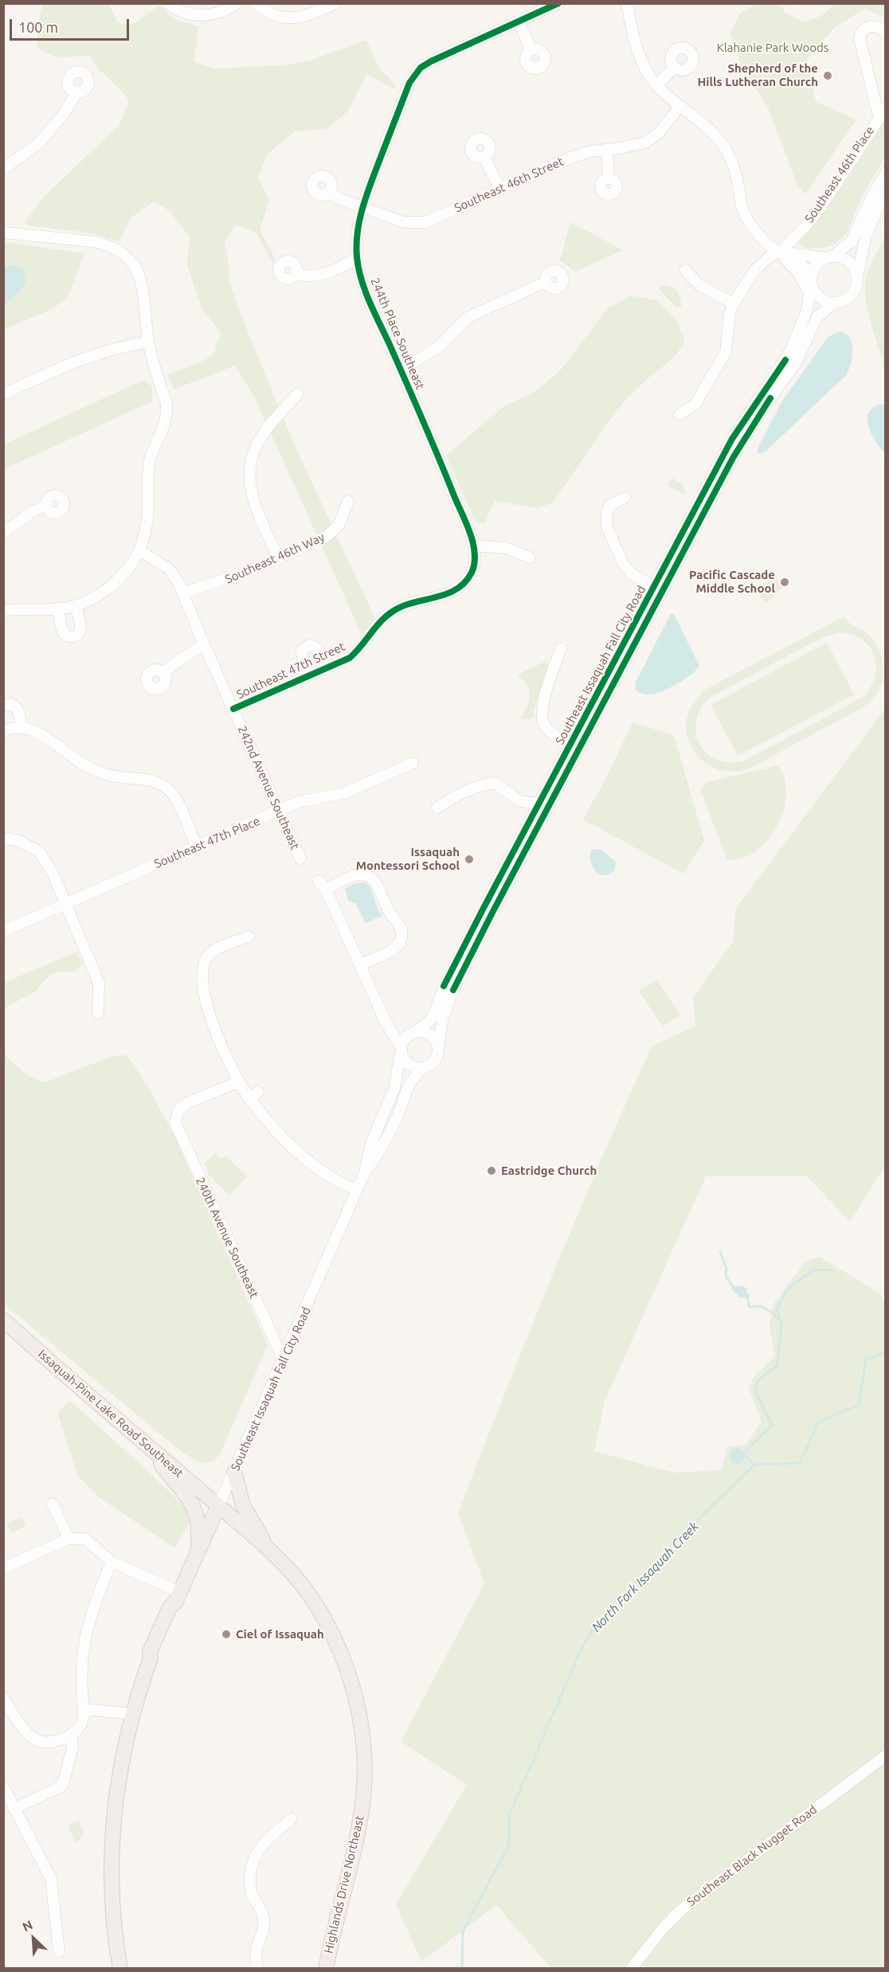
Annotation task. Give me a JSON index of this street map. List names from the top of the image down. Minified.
{"streets":{"main road":["Southeast Issaquah Fall City Road","Issaquah-Pine Lake Road Southeast","Highlands Drive Northeast"],"street":["Southeast 46th Place","Southeast 46th Street","244th Place Southeast","Southeast 46th Way","Southeast 47th Street","242nd Avenue Southeast","Southeast 47th Place","240th Avenue Southeast","Southeast Black Nugget Road"]},"crossings":[["Southeast 46th Street","244th Place Southeast"],["244th Place Southeast","Southeast 47th Street"],["Southeast 46th Way","242nd Avenue Southeast"],["Southeast Issaquah Fall City Road","240th Avenue Southeast"],["Southeast Issaquah Fall City Road","Issaquah-Pine Lake Road Southeast"],["Southeast Issaquah Fall City Road","Highlands Drive Northeast"],["Southeast 47th Street","242nd Avenue Southeast"],["242nd Avenue Southeast","Southeast 47th Place"],["Issaquah-Pine Lake Road Southeast","Highlands Drive Northeast"]],"water":["North Fork Issaquah Creek"],"parks":["Klahanie Park Woods"],"places":["Shepherd of the Hills Lutheran Church","Pacific Cascade Middle School","Issaquah Montessori School","Eastridge Church","Ciel of Issaquah"],"scale_bar":"100 m","north":"top left"}
